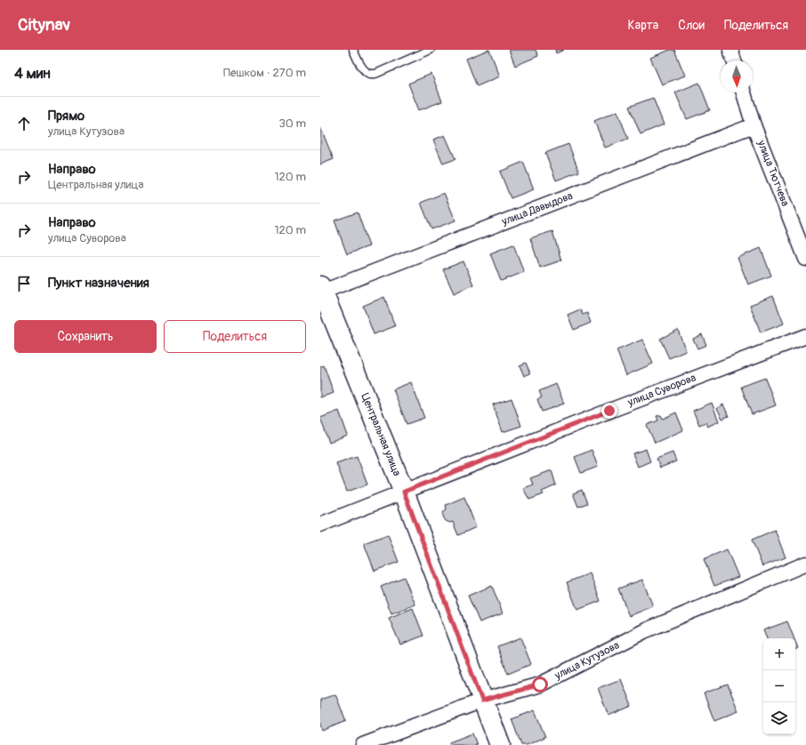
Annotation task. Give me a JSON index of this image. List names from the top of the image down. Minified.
{"streets":{"street":["улица Тютчева","улица Давыдова","улица Суворова","Центральная улица","улица Кутузова"]},"crossings":[["улица Тютчева","улица Давыдова"],["улица Давыдова","Центральная улица"],["улица Суворова","Центральная улица"],["Центральная улица","улица Кутузова"]],"north":"bottom","page":{"header":"Citynav","nav":["Карта","Слои","Поделиться"],"heading":["4 мин","Пешком · 270 m"],"list":[["Прямо","улица Кутузова","30 m"],["Направо","Центральная улица","120 m"],["Направо","улица Суворова","120 m"],"Пункт назначения"],"buttons":["Сохранить","Поделиться"],"map_buttons":["+","−"]}}
